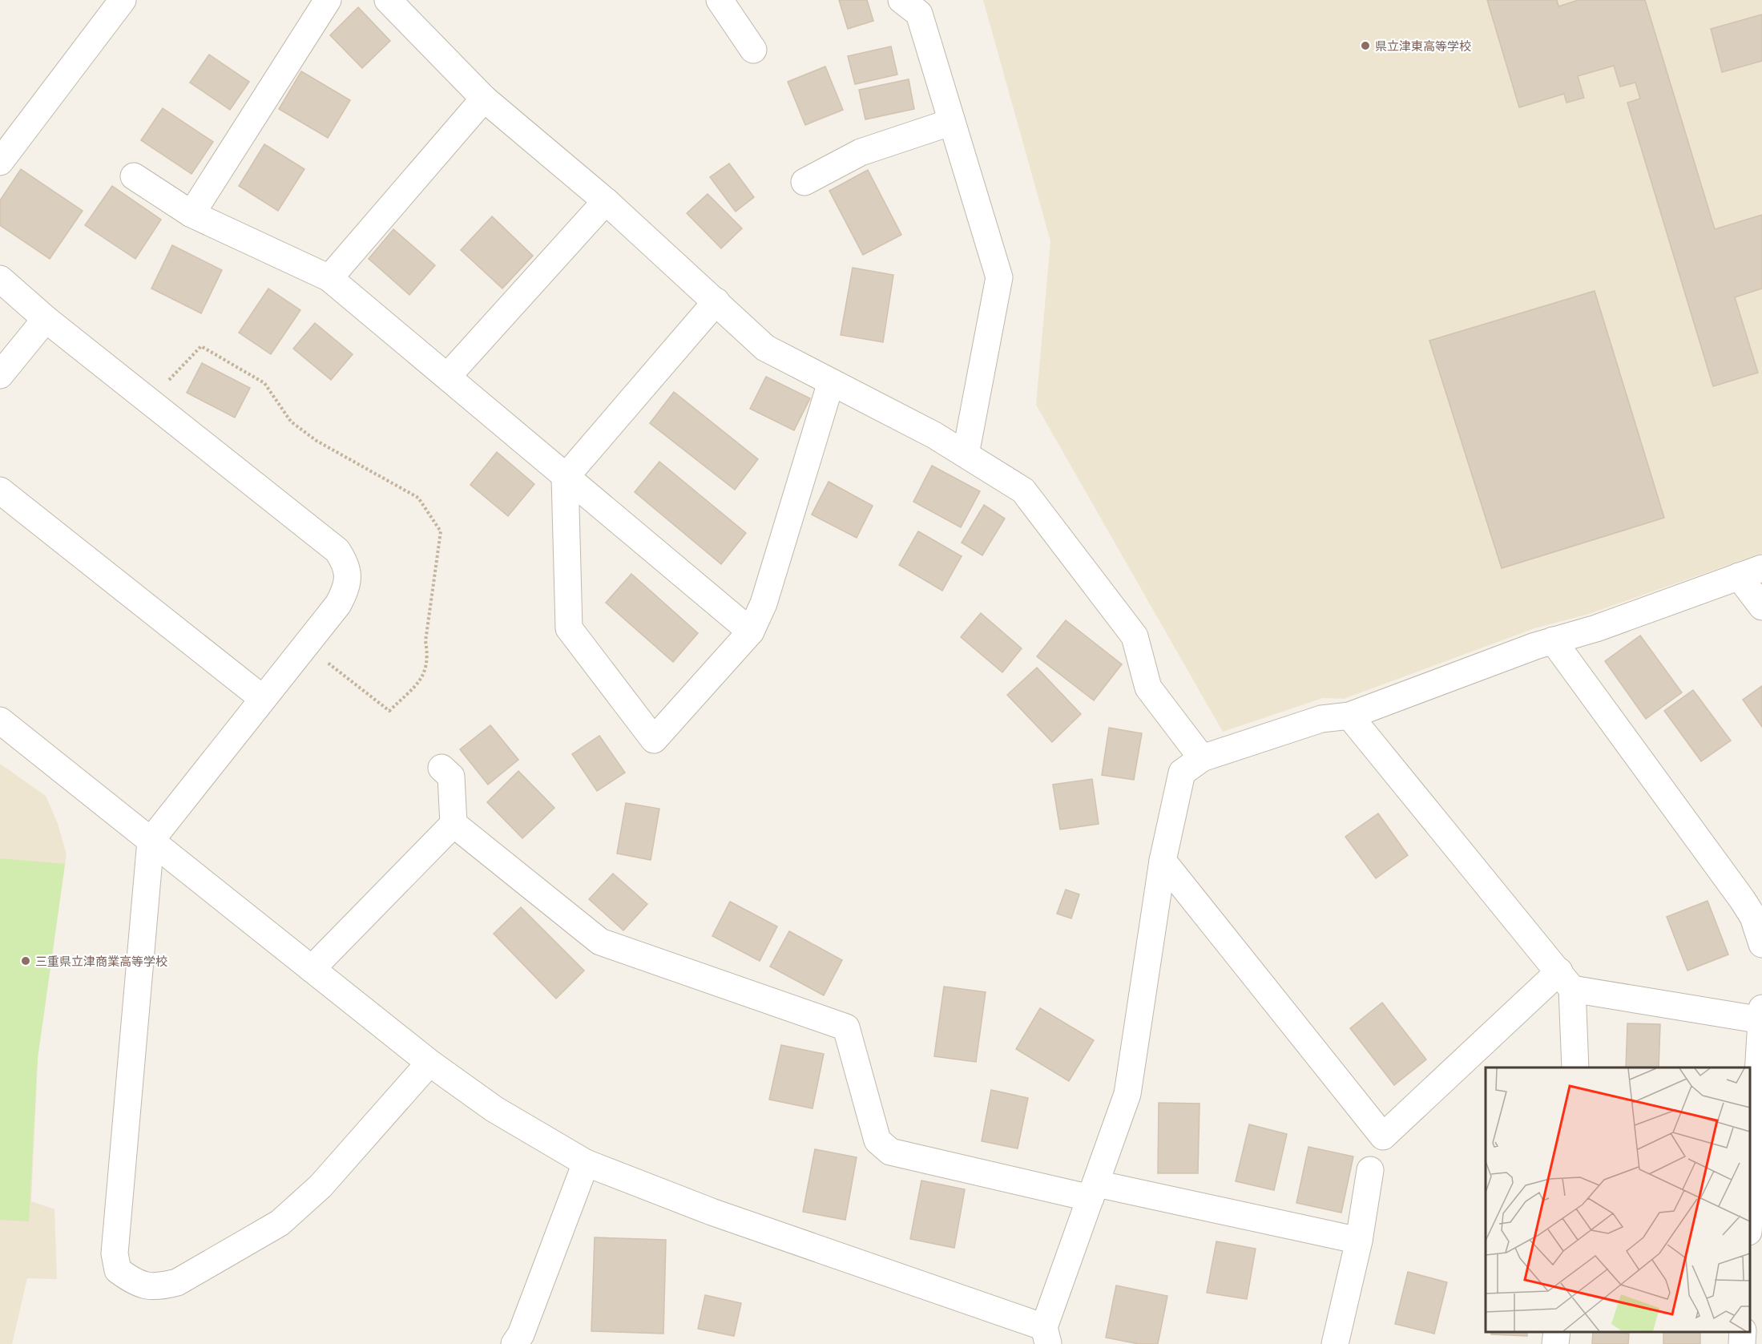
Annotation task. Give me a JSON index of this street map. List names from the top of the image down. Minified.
{"places":["県立津東高等学校","三重県立津商業高等学校"]}
